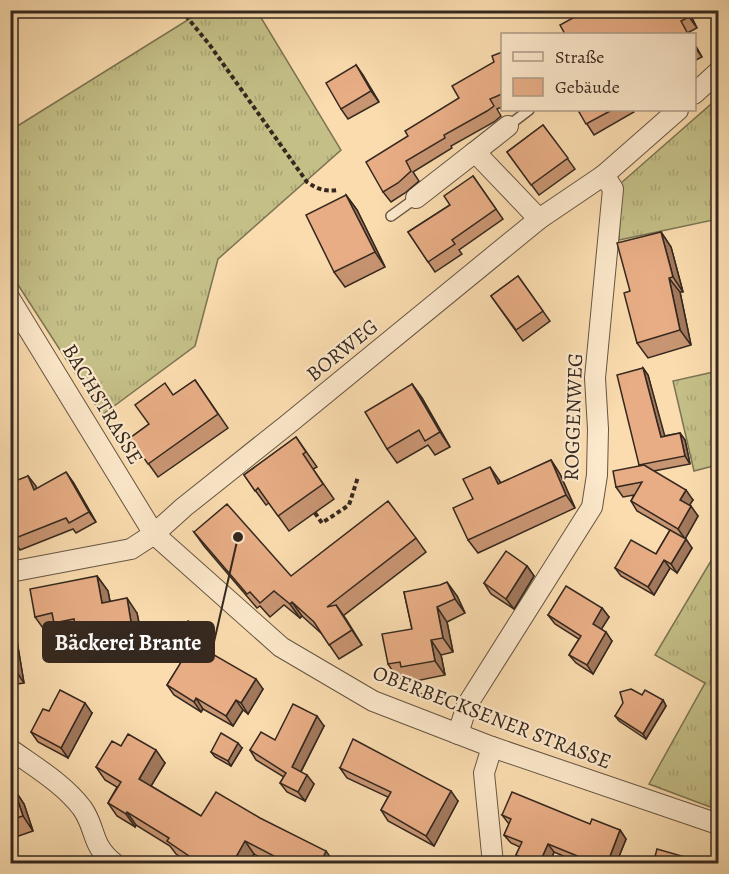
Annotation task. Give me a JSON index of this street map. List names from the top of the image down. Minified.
{"streets":{"street":["BORWEG","BACHSTRASSE","ROGGENWEG","OBERBECKSENER STRASSE"]},"crossings":[["BORWEG","BACHSTRASSE"],["BORWEG","ROGGENWEG"],["BORWEG","OBERBECKSENER STRASSE"],["BACHSTRASSE","OBERBECKSENER STRASSE"],["ROGGENWEG","OBERBECKSENER STRASSE"]],"places":["Bäckerei Brante"],"legend":["Straße","Gebäude"]}
